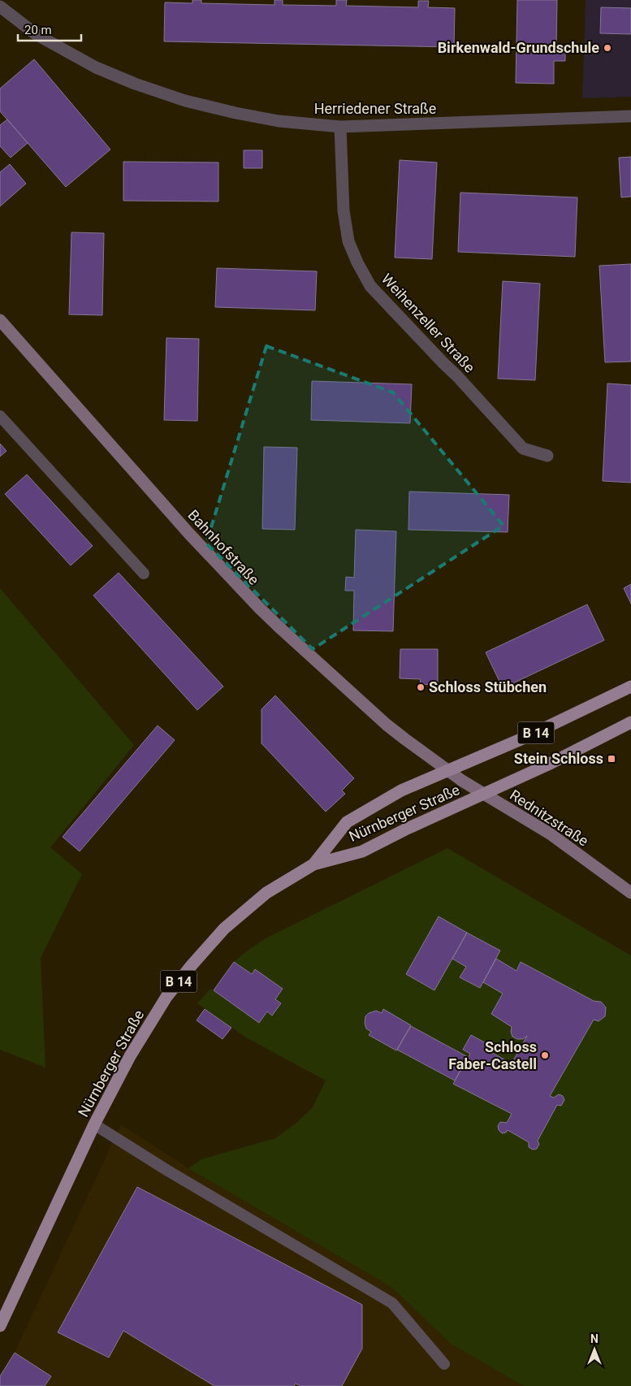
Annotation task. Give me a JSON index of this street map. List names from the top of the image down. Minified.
{"streets":{"main road":["Bahnhofstraße","B 14","Nürnberger Straße","Rednitzstraße"],"street":["Herriedener Straße","Weihenzeller Straße"]},"crossings":[["Herriedener Straße","Weihenzeller Straße"],["Bahnhofstraße","B 14"],["Bahnhofstraße","Nürnberger Straße"],["Bahnhofstraße","Rednitzstraße"],["B 14","Nürnberger Straße"],["B 14","Rednitzstraße"],["Nürnberger Straße","Rednitzstraße"]],"places":{"other":["Birkenwald-Grundschule","Schloss Stübchen","Schloss Faber-Castell"],"transit":["Stein Schloss"]},"scale_bar":"20 m","north":"top"}
